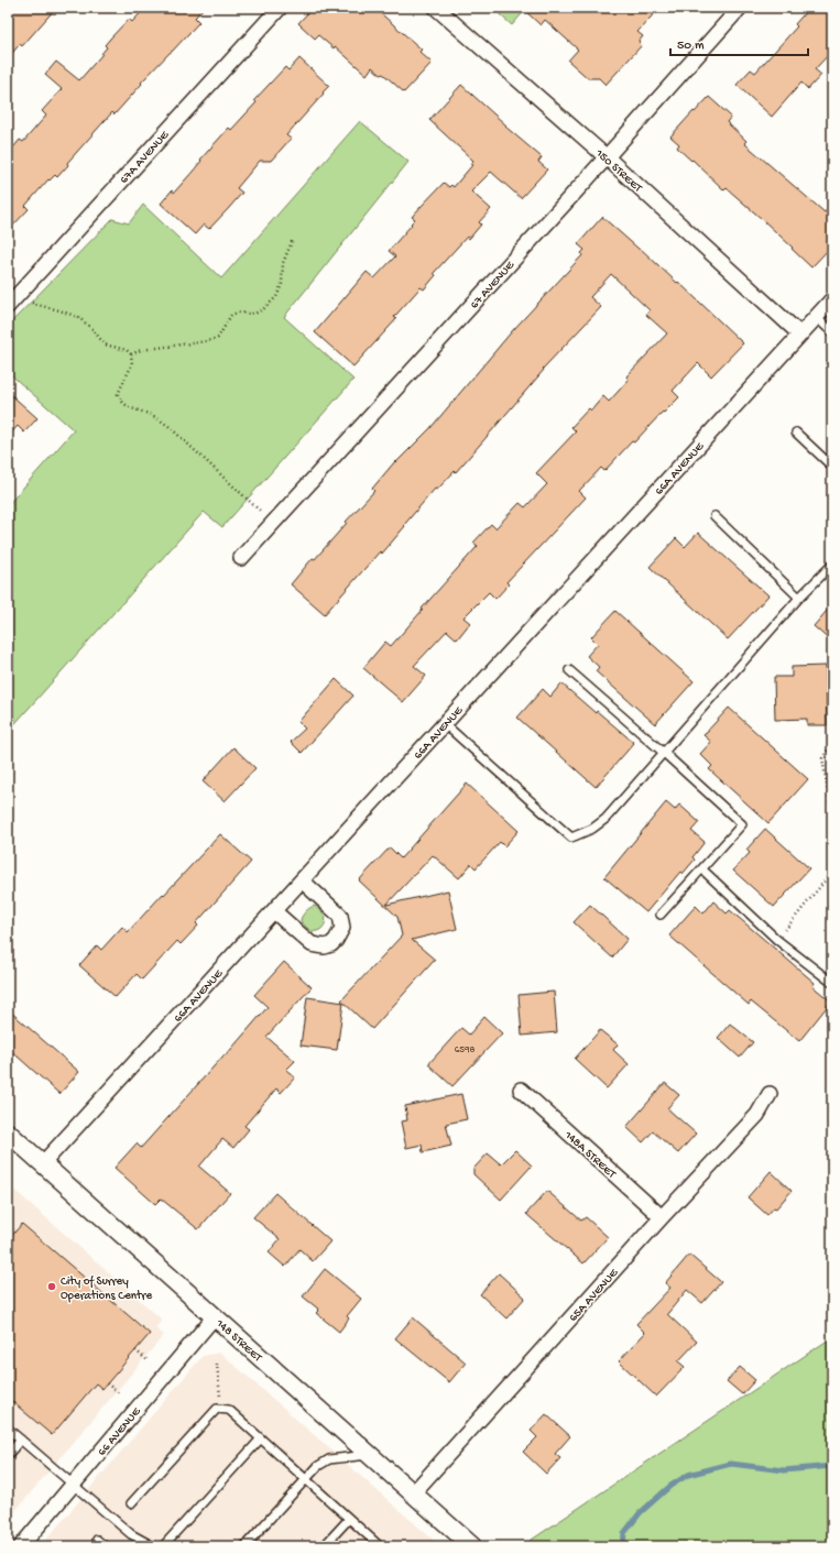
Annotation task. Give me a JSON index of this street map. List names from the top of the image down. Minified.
{"streets":{"street":["67A AVENUE","150 STREET","67 AVENUE","66A AVENUE","148A STREET","65A AVENUE","148 STREET","66 AVENUE"]},"crossings":[["150 STREET","67 AVENUE"],["150 STREET","66A AVENUE"],["66A AVENUE","148 STREET"],["148A STREET","65A AVENUE"],["65A AVENUE","148 STREET"],["148 STREET","66 AVENUE"]],"places":["City of Surrey Operations Centre"],"house_numbers":["6598"],"scale_bar":"50 m"}
